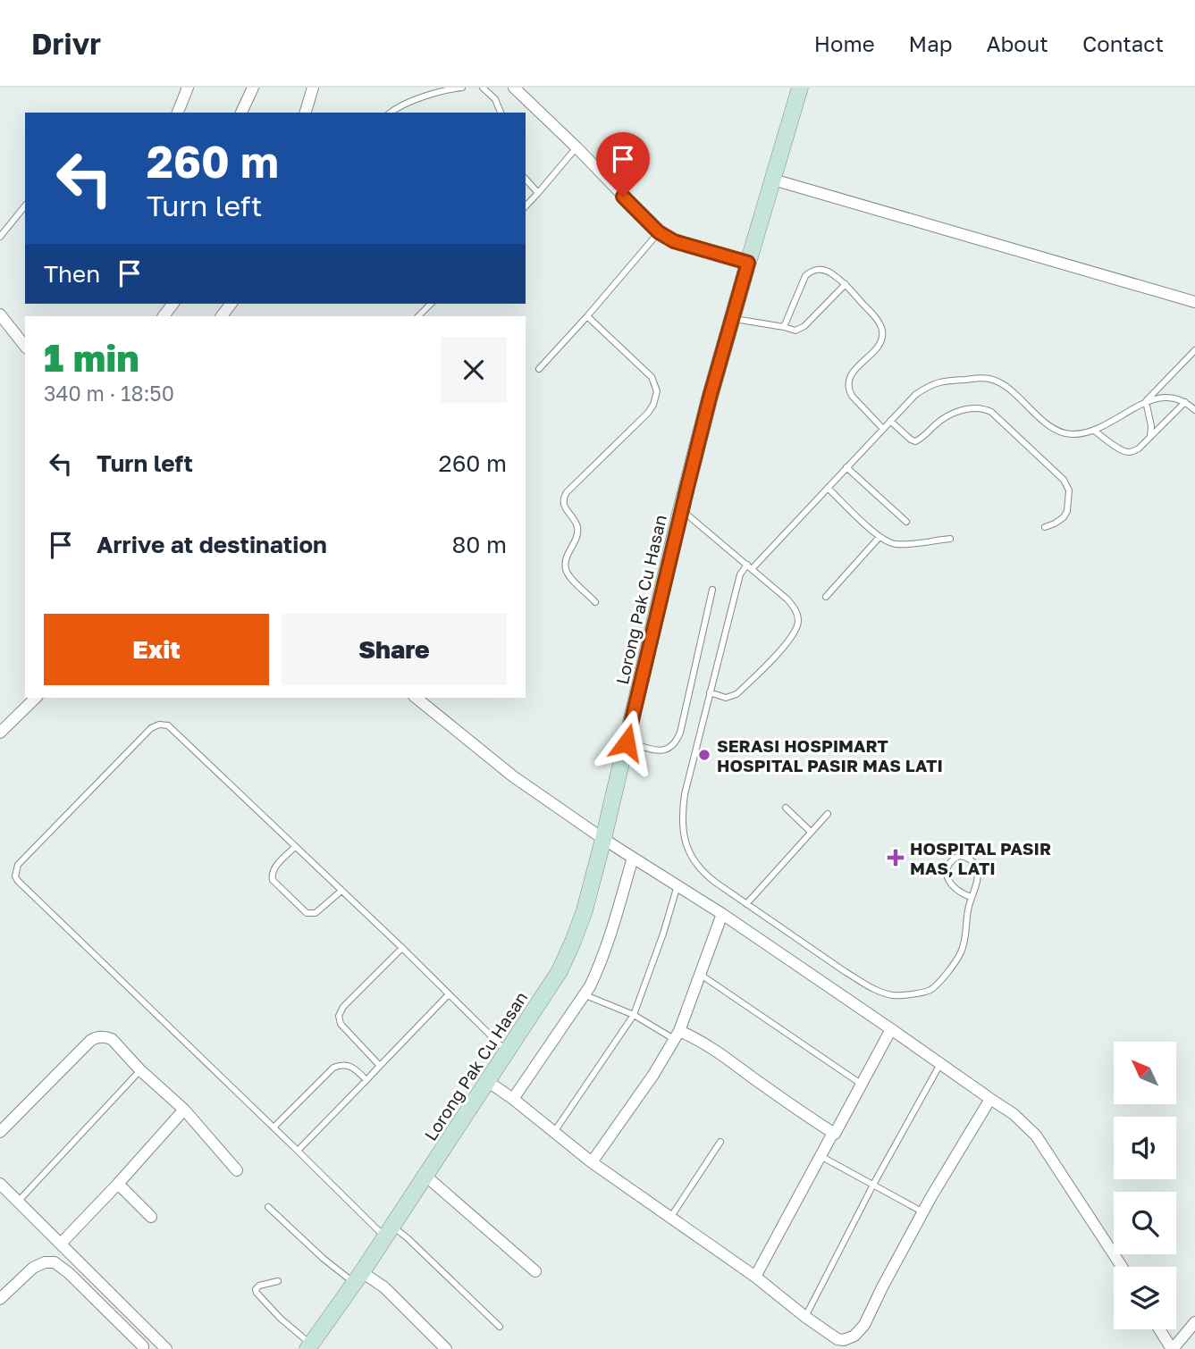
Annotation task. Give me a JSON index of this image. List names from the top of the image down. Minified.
{"streets":{"street":["Lorong Pak Cu Hasan"]},"places":{"other":["SERASI HOSPIMART HOSPITAL PASIR MAS LATI"],"health":["HOSPITAL PASIR MAS, LATI"]},"north":"top left","page":{"header":"Drivr","nav":["Home","Map","About","Contact"],"turn":["260 m","Turn left"],"then":"Then","heading":["1 min","340 m · 18:50"],"list":[{"name":"Turn left","value":"260 m"},{"name":"Arrive at destination","value":"80 m"}],"buttons":["Exit","Share"]}}
